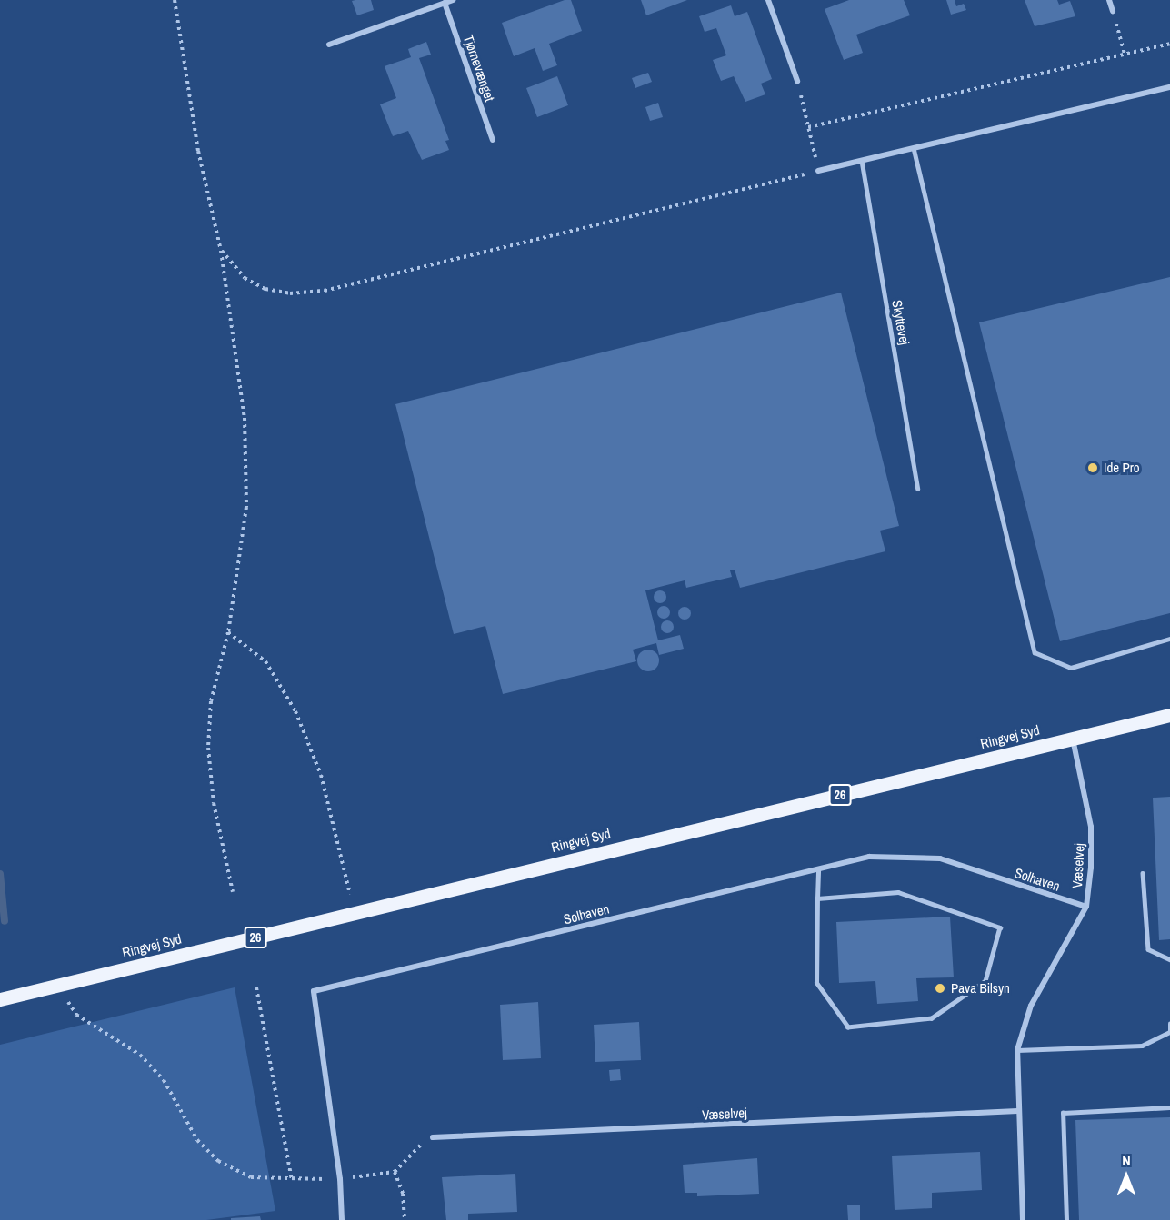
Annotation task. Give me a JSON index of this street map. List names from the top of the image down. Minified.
{"streets":{"main road":["Ringvej Syd","26"],"street":["Tjørnevænget","Væselvej","Solhaven"],"lane":["Skyttevej"]},"crossings":[["Ringvej Syd","Væselvej"],["Væselvej","Solhaven"]],"places":["Ide Pro","Pava Bilsyn"],"north":"top"}
